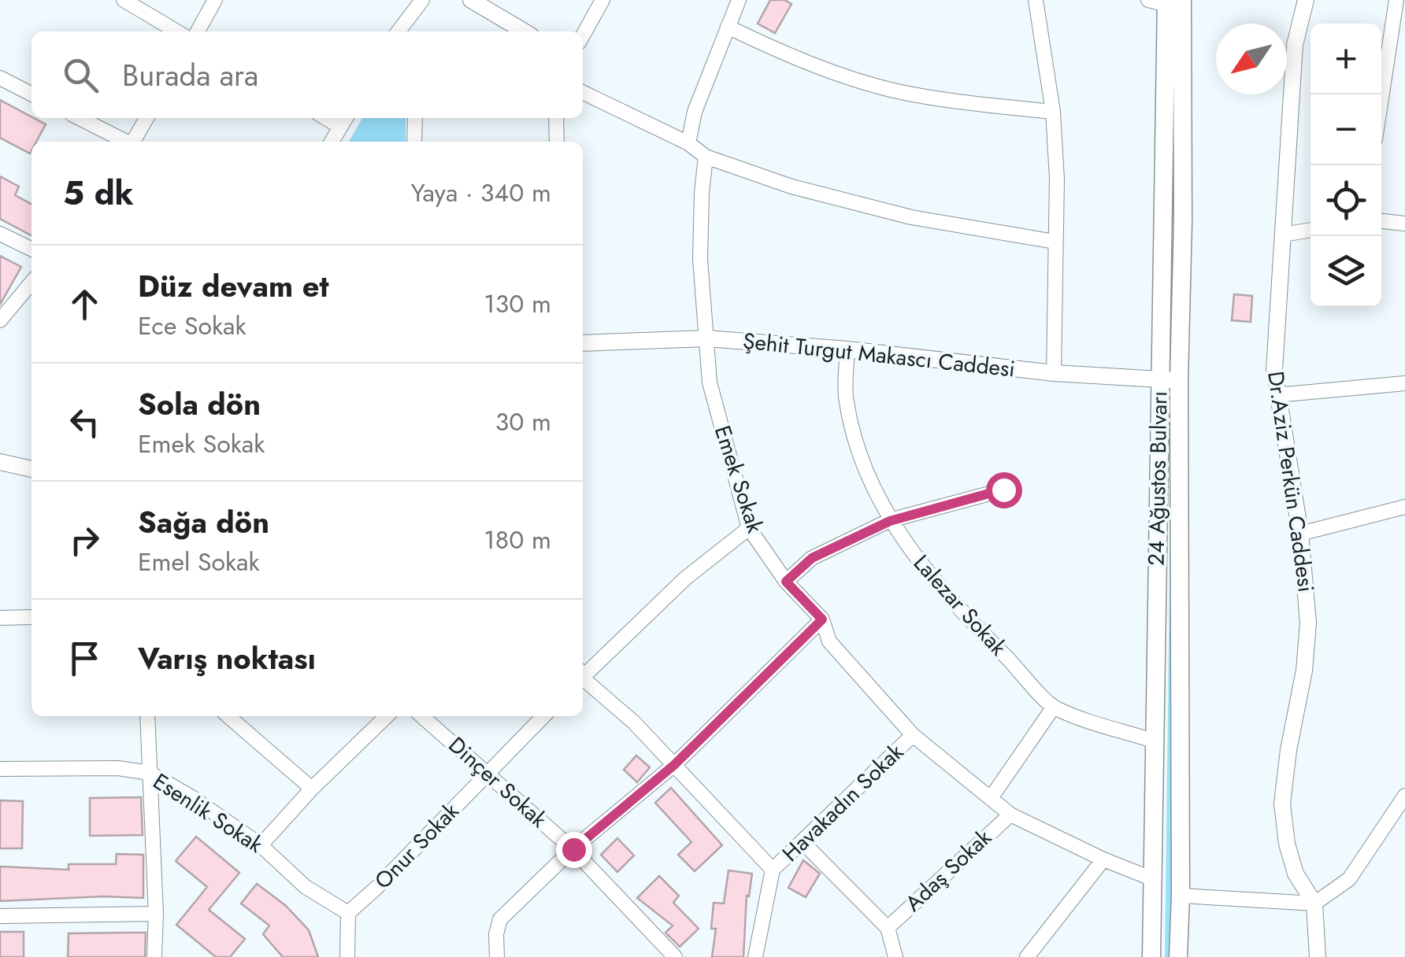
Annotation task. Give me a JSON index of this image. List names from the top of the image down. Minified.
{"streets":{"main road":["24 Ağustos Bulvarı"],"street":["Şehit Turgut Makascı Caddesi","Emek Sokak","Dr.Aziz Perkün Caddesi","Lalezar Sokak","Dinçer Sokak","Havakadın Sokak","Esenlik Sokak","Onur Sokak","Adaş Sokak"]},"crossings":[["Şehit Turgut Makascı Caddesi","24 Ağustos Bulvarı"],["Şehit Turgut Makascı Caddesi","Emek Sokak"],["Şehit Turgut Makascı Caddesi","Lalezar Sokak"],["24 Ağustos Bulvarı","Emek Sokak"],["24 Ağustos Bulvarı","Lalezar Sokak"],["Emek Sokak","Havakadın Sokak"],["Emek Sokak","Adaş Sokak"],["Lalezar Sokak","Adaş Sokak"],["Dinçer Sokak","Onur Sokak"],["Esenlik Sokak","Onur Sokak"]],"north":"bottom left","page":{"map_buttons":["+","−"],"search":"Burada ara","heading":["5 dk","Yaya · 340 m"],"list":[["Düz devam et","Ece Sokak","130 m"],["Sola dön","Emek Sokak","30 m"],["Sağa dön","Emel Sokak","180 m"],"Varış noktası"]}}
